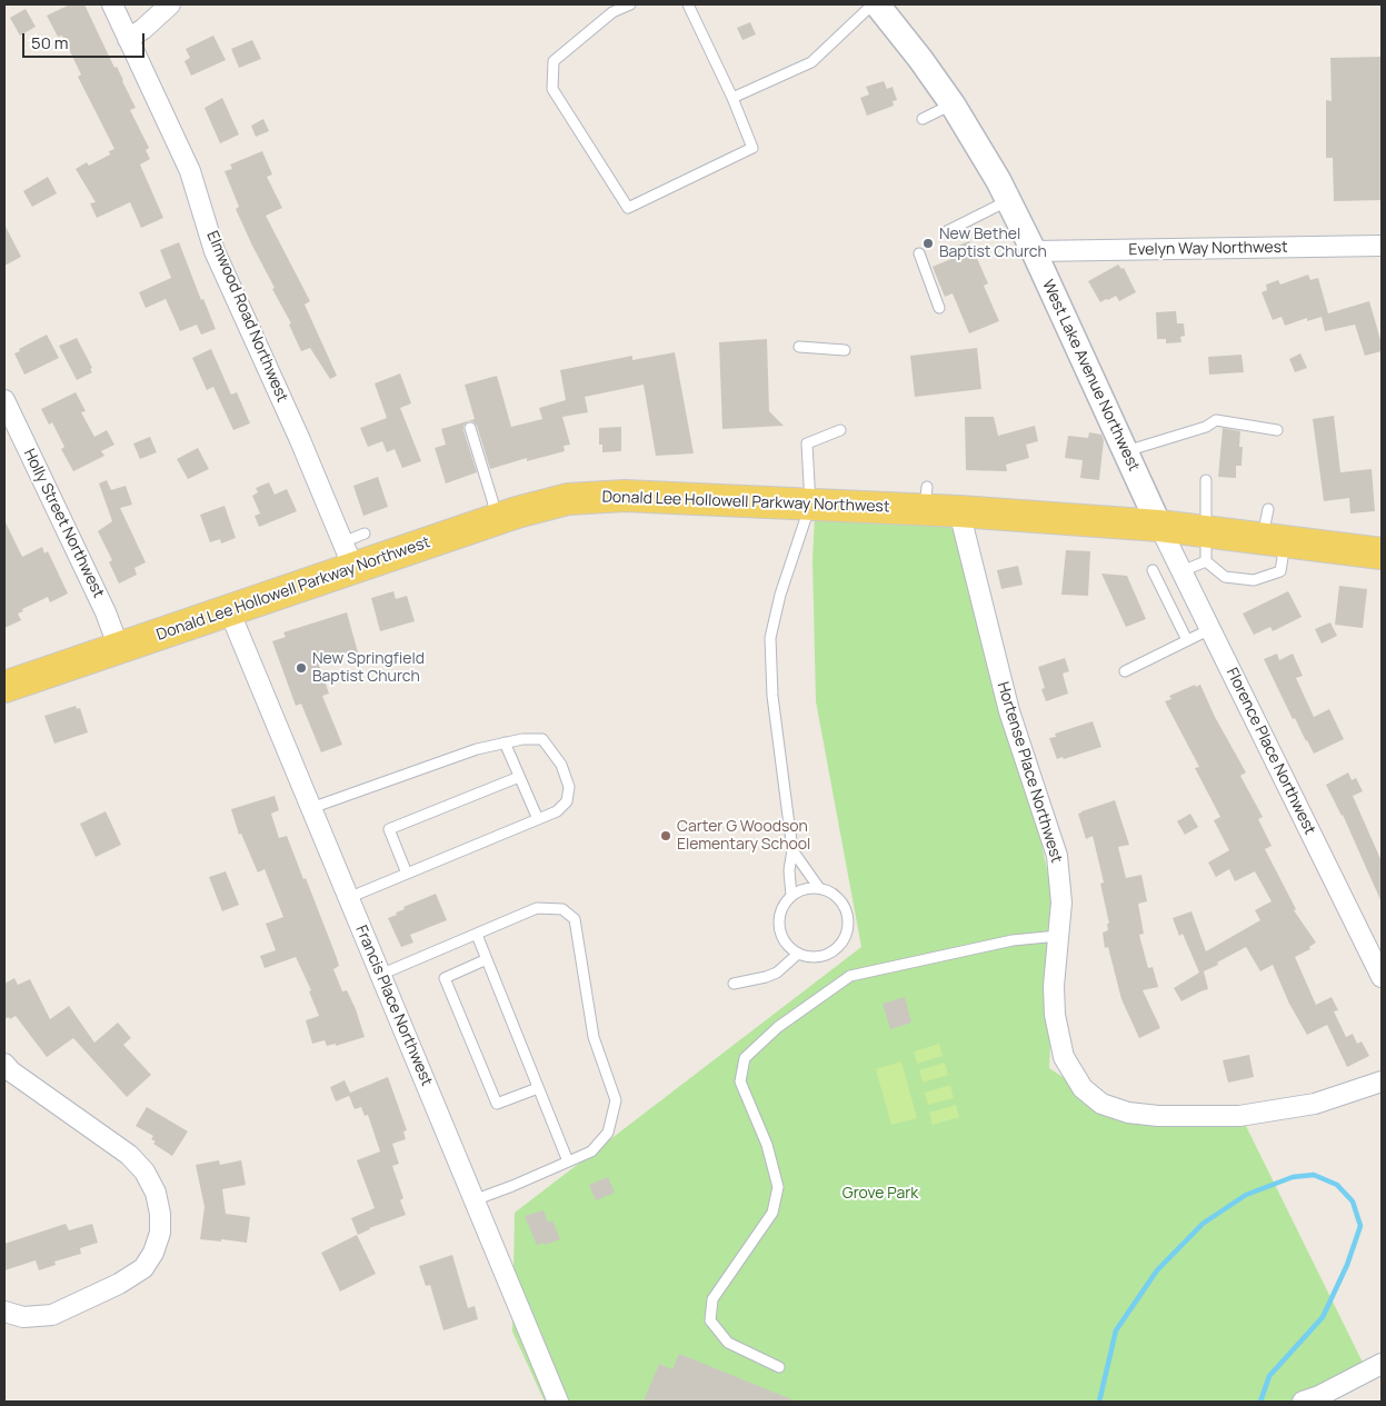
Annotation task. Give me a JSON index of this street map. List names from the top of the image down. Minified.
{"streets":{"main road":["Donald Lee Hollowell Parkway Northwest"],"street":["Evelyn Way Northwest","Elmwood Road Northwest","West Lake Avenue Northwest","Holly Street Northwest","Florence Place Northwest","Hortense Place Northwest","Francis Place Northwest"]},"crossings":[["Evelyn Way Northwest","West Lake Avenue Northwest"],["Elmwood Road Northwest","Donald Lee Hollowell Parkway Northwest"],["West Lake Avenue Northwest","Donald Lee Hollowell Parkway Northwest"],["West Lake Avenue Northwest","Florence Place Northwest"],["Donald Lee Hollowell Parkway Northwest","Holly Street Northwest"],["Donald Lee Hollowell Parkway Northwest","Florence Place Northwest"],["Donald Lee Hollowell Parkway Northwest","Hortense Place Northwest"],["Donald Lee Hollowell Parkway Northwest","Francis Place Northwest"]],"parks":["Grove Park"],"places":["New Bethel Baptist Church","New Springfield Baptist Church","Carter G Woodson Elementary School"],"scale_bar":"50 m"}
